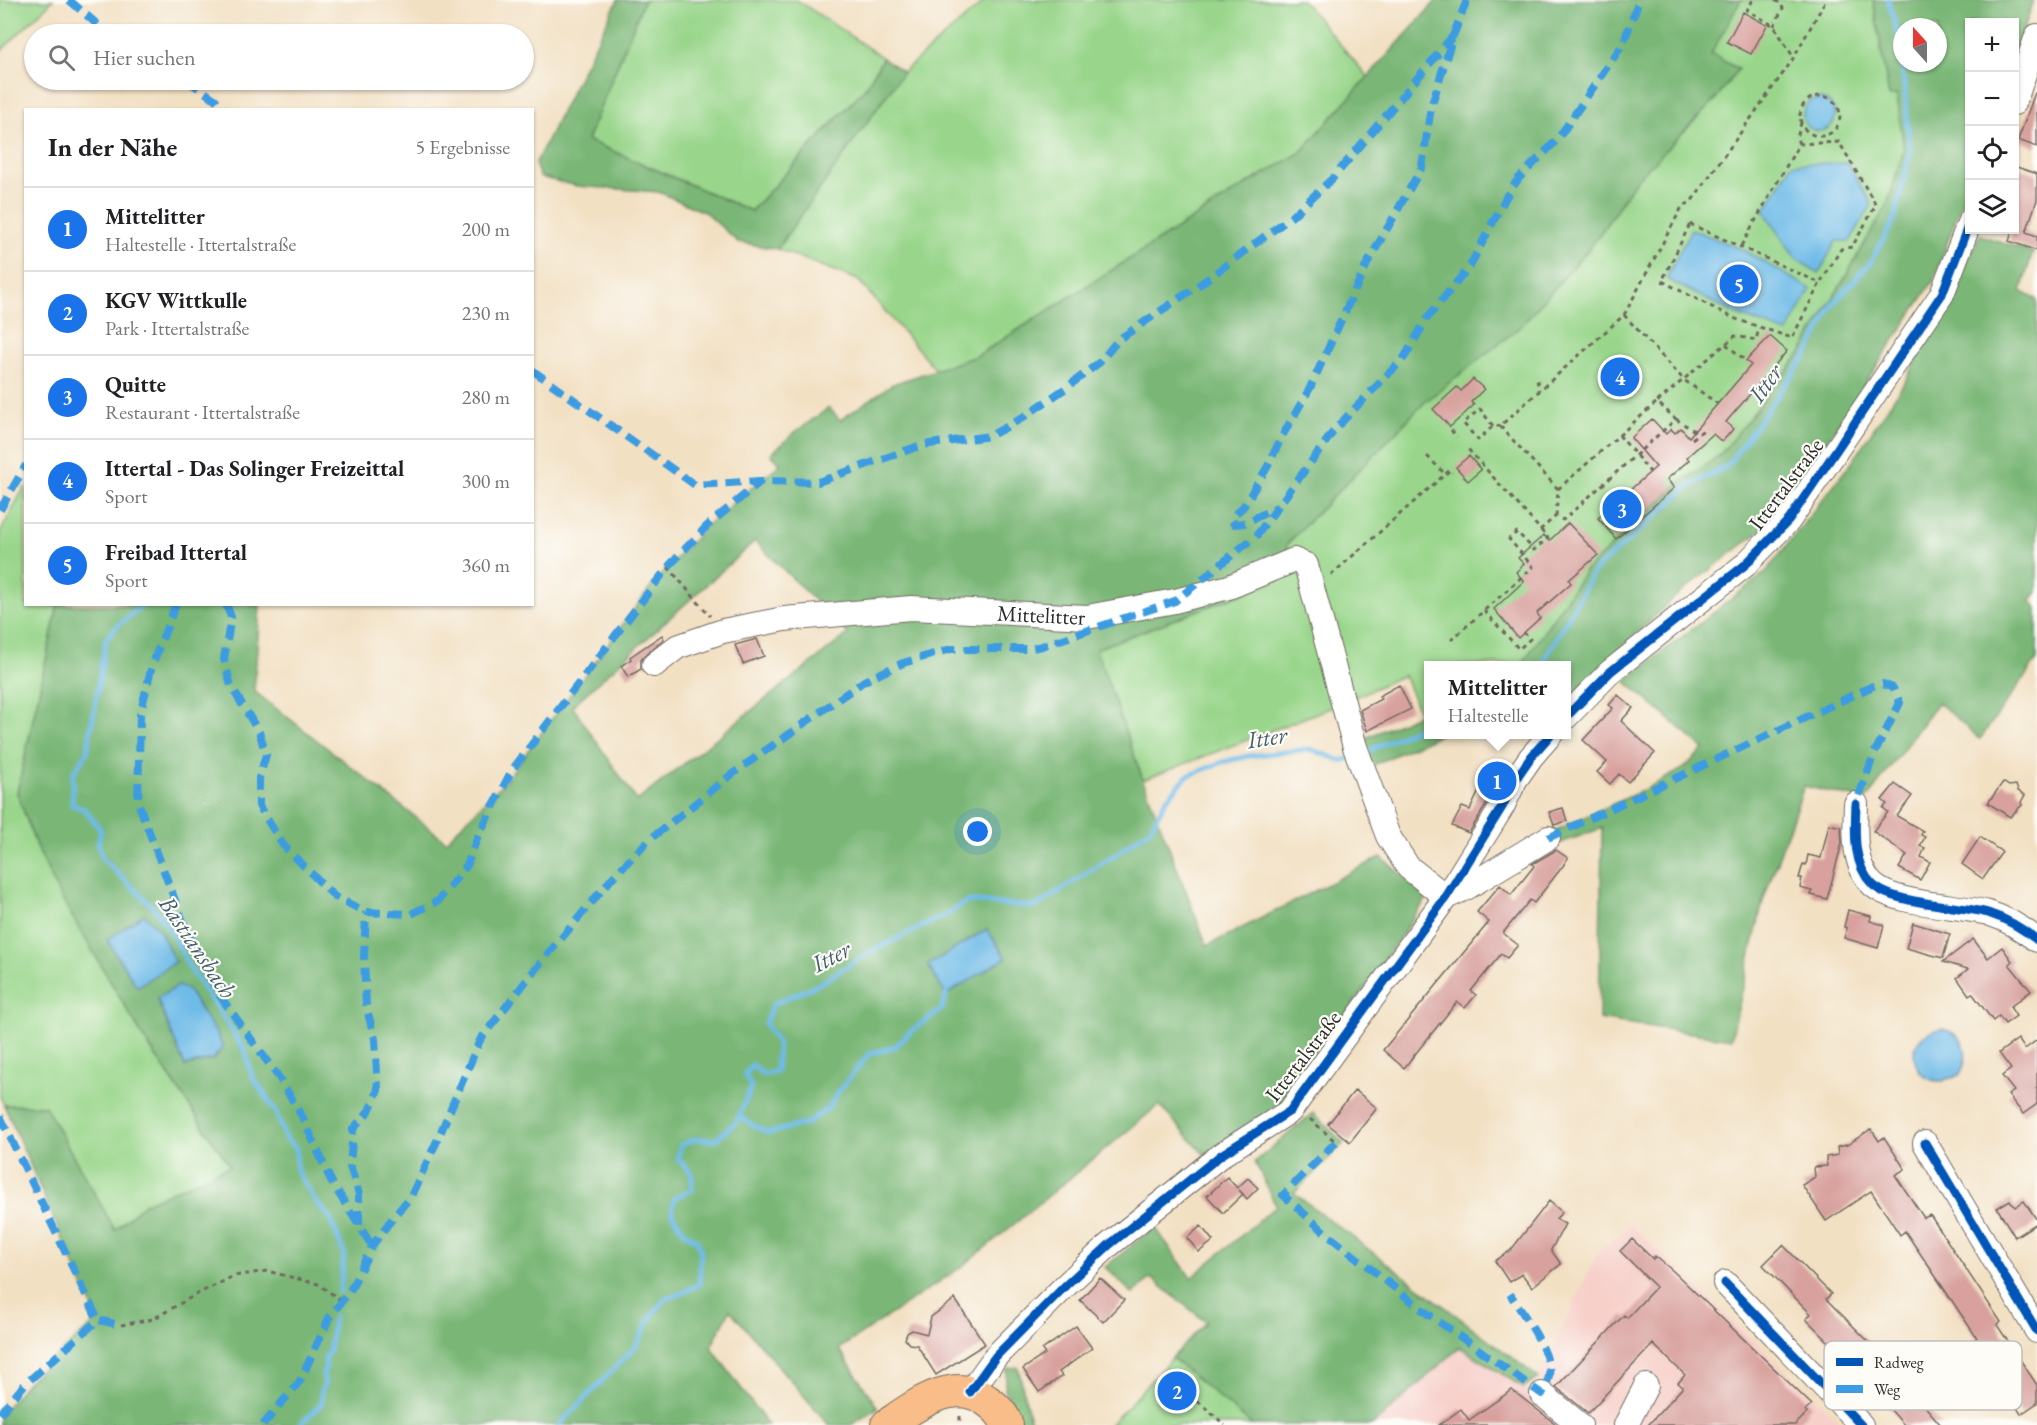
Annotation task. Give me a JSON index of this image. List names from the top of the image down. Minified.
{"streets":{"street":["Ittertalstraße","Mittelitter"]},"crossings":[["Ittertalstraße","Mittelitter"]],"water":["Itter","Bastiansbach"],"legend":["Radweg","Weg"],"north":"top","page":{"map_buttons":["+","−"],"search":"Hier suchen","heading":["In der Nähe","5 Ergebnisse"],"list":[{"mark":"1","name":"Mittelitter","note":"Haltestelle · Ittertalstraße","value":"200 m"},{"mark":"2","name":"KGV Wittkulle","note":"Park · Ittertalstraße","value":"230 m"},{"mark":"3","name":"Quitte","note":"Restaurant · Ittertalstraße","value":"280 m"},{"mark":"4","name":"Ittertal - Das Solinger Freizeittal","note":"Sport","value":"300 m"},{"mark":"5","name":"Freibad Ittertal","note":"Sport","value":"360 m"}],"pins":["5","4","3","1","2"],"popup":["Mittelitter","Haltestelle"]}}
